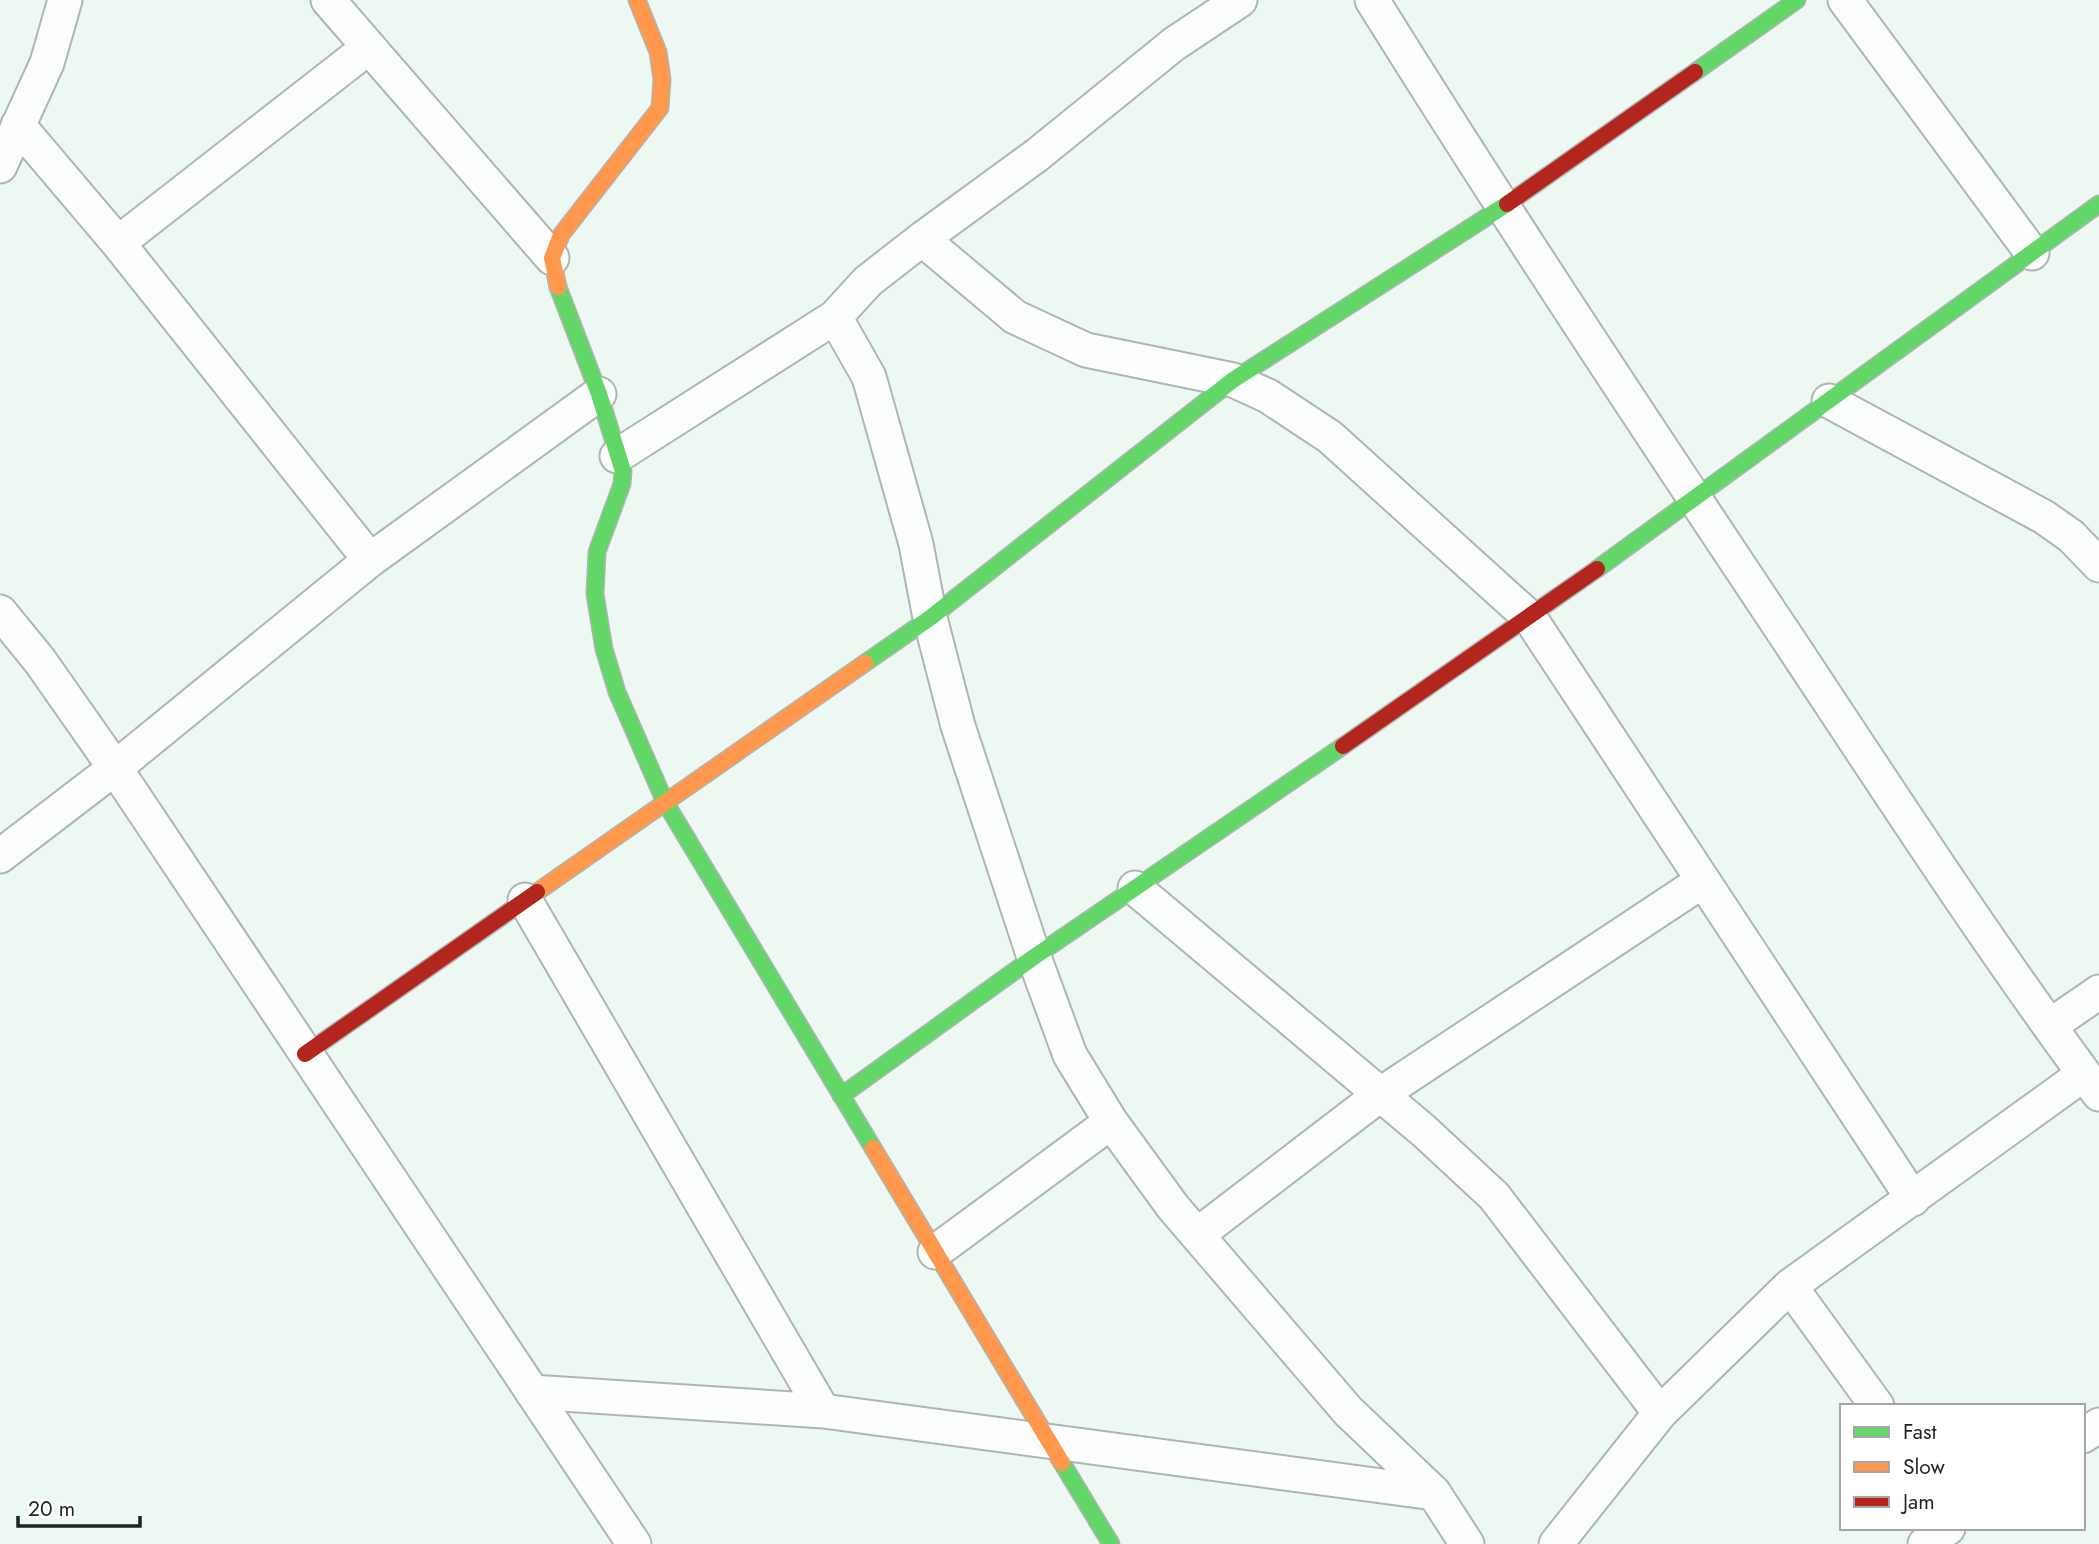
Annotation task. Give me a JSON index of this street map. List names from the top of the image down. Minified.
{"legend":["Fast","Slow","Jam"],"scale_bar":"20 m"}
